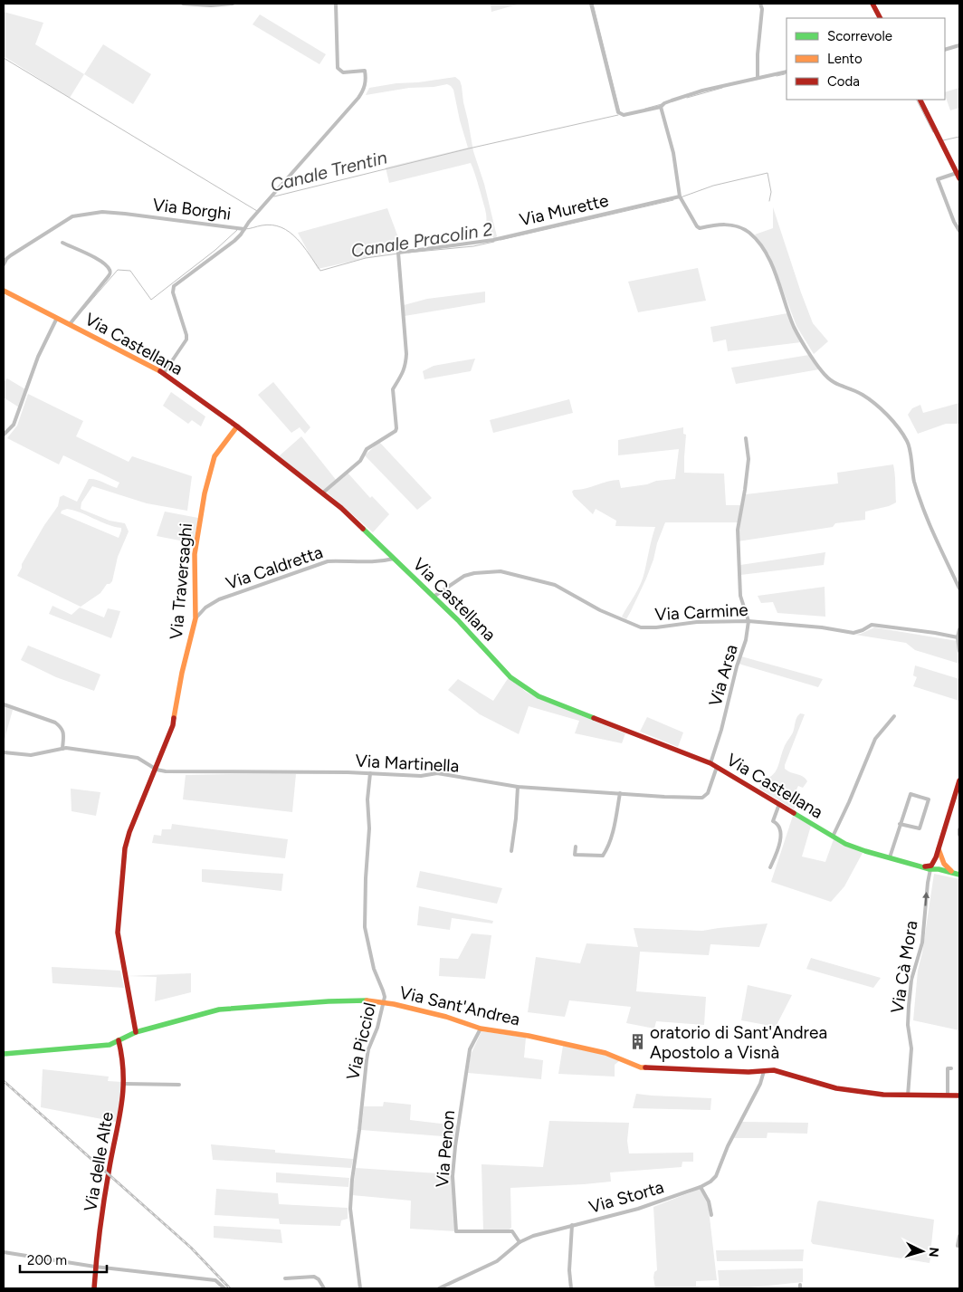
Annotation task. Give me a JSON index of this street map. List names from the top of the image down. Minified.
{"streets":{"street":["Via Borghi","Via Murette","Via Castellana","Via Caldretta","Via Traversaghi","Via Carmine","Via Arsa","Via Martinella","Via Cà Mora","Via Sant'Andrea","Via Picciol","Via Penon","Via delle Alte","Via Storta"]},"crossings":[["Via Murette","Via Castellana"],["Via Castellana","Via Caldretta"],["Via Castellana","Via Traversaghi"],["Via Castellana","Via Carmine"],["Via Castellana","Via Arsa"],["Via Castellana","Via Martinella"],["Via Castellana","Via Cà Mora"],["Via Caldretta","Via Traversaghi"],["Via Traversaghi","Via Martinella"],["Via Carmine","Via Arsa"],["Via Martinella","Via Picciol"],["Via Cà Mora","Via Sant'Andrea"],["Via Sant'Andrea","Via Picciol"],["Via Sant'Andrea","Via Penon"],["Via Sant'Andrea","Via delle Alte"],["Via Sant'Andrea","Via Storta"],["Via Penon","Via Storta"]],"one_way":["Via Cà Mora"],"water":["Canale Trentin","Canale Pracolin 2"],"places":{"building":["oratorio di Sant'Andrea Apostolo a Visnà"]},"legend":["Scorrevole","Lento","Coda"],"scale_bar":"200 m","north":"right"}
